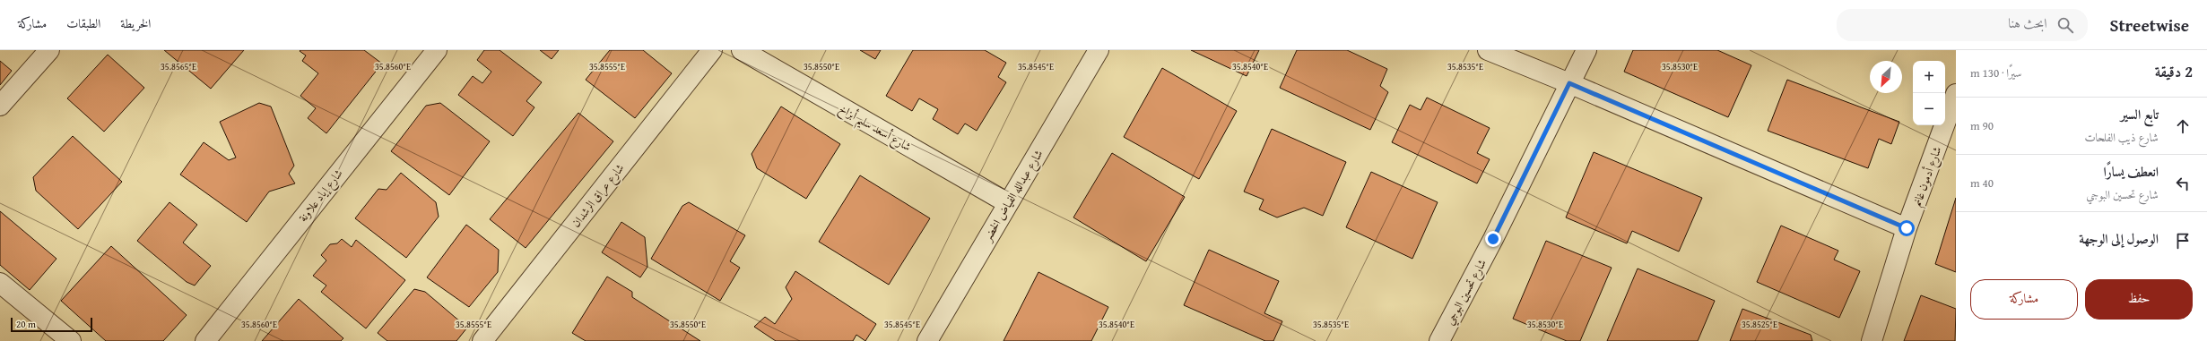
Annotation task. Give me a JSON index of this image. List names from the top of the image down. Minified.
{"streets":{"street":["شارع أسعد سليم أبزاخ","شارع أدمون غانم","شارع إياد علاونة","شارع عراق الرشدان","شارع عبدالله الفياض الخضر","شارع تحسين البوجي"]},"crossings":[["شارع أسعد سليم أبزاخ","شارع عبدالله الفياض الخضر"]],"scale_bar":"20 m","north":"bottom left","page":{"header":"Streetwise","search":"ابحث هنا","nav":["الخريطة","الطبقات","مشاركة"],"heading":["2 دقيقة","سيرًا · 130 m"],"map_buttons":["+","−"],"list":[["تابع السير","شارع ذيب الفلحات","90 m"],["انعطف يسارًا","شارع تحسين البوجي","40 m"],"الوصول إلى الوجهة"],"buttons":["حفظ","مشاركة"],"scale":"20 m"},"coordinates":["35.8565°E","35.8560°E","35.8555°E","35.8550°E","35.8545°E","35.8540°E","35.8535°E","35.8530°E","35.8525°E"]}
